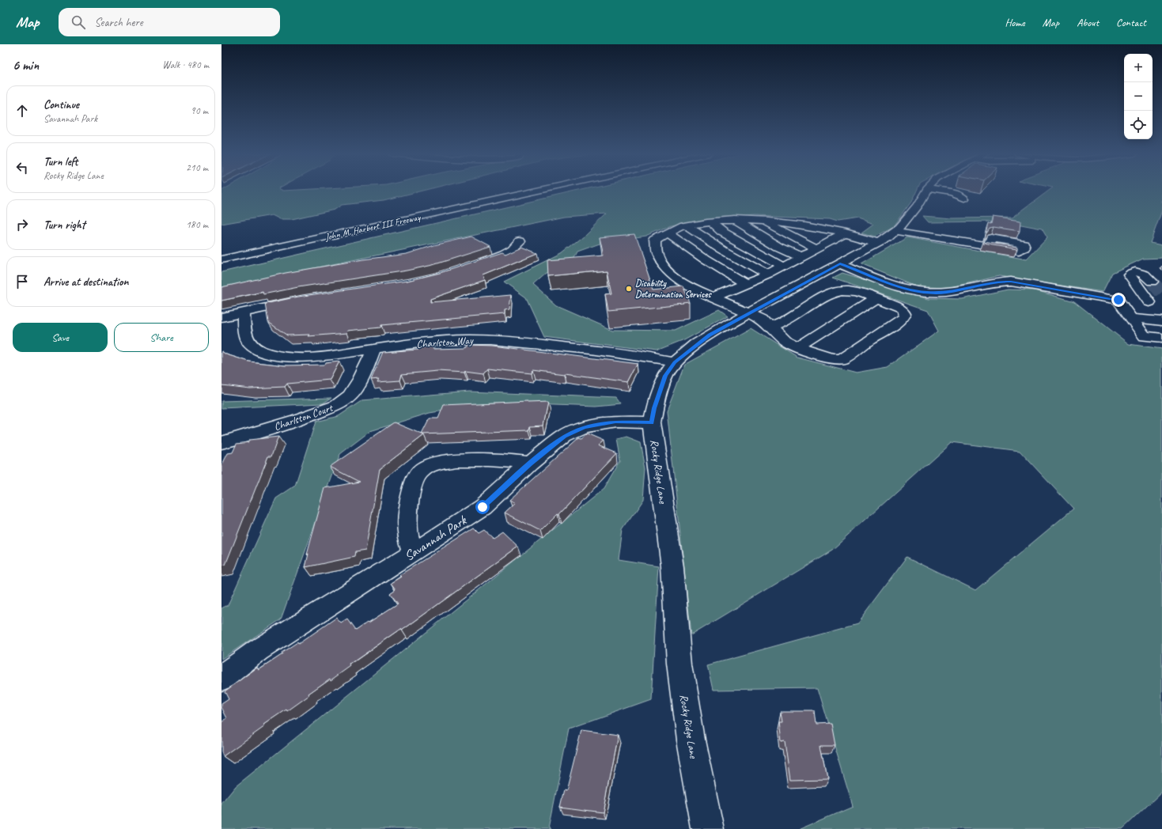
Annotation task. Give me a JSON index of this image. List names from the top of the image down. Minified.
{"streets":{"main road":["John M. Harbert III Freeway","Charlston Way","Charlston Court","Rocky Ridge Lane","Savannah Park"]},"crossings":[["Charlston Way","Charlston Court"],["Charlston Way","Rocky Ridge Lane"],["Rocky Ridge Lane","Savannah Park"]],"places":["Disability Determination Services"],"page":{"header":"Map","search":"Search here","nav":["Home","Map","About","Contact"],"heading":["6 min","Walk · 480 m"],"map_buttons":["+","−"],"list":[["Continue","Savannah Park","90 m"],["Turn left","Rocky Ridge Lane","210 m"],["Turn right","180 m"],"Arrive at destination"],"buttons":["Save","Share"]}}
